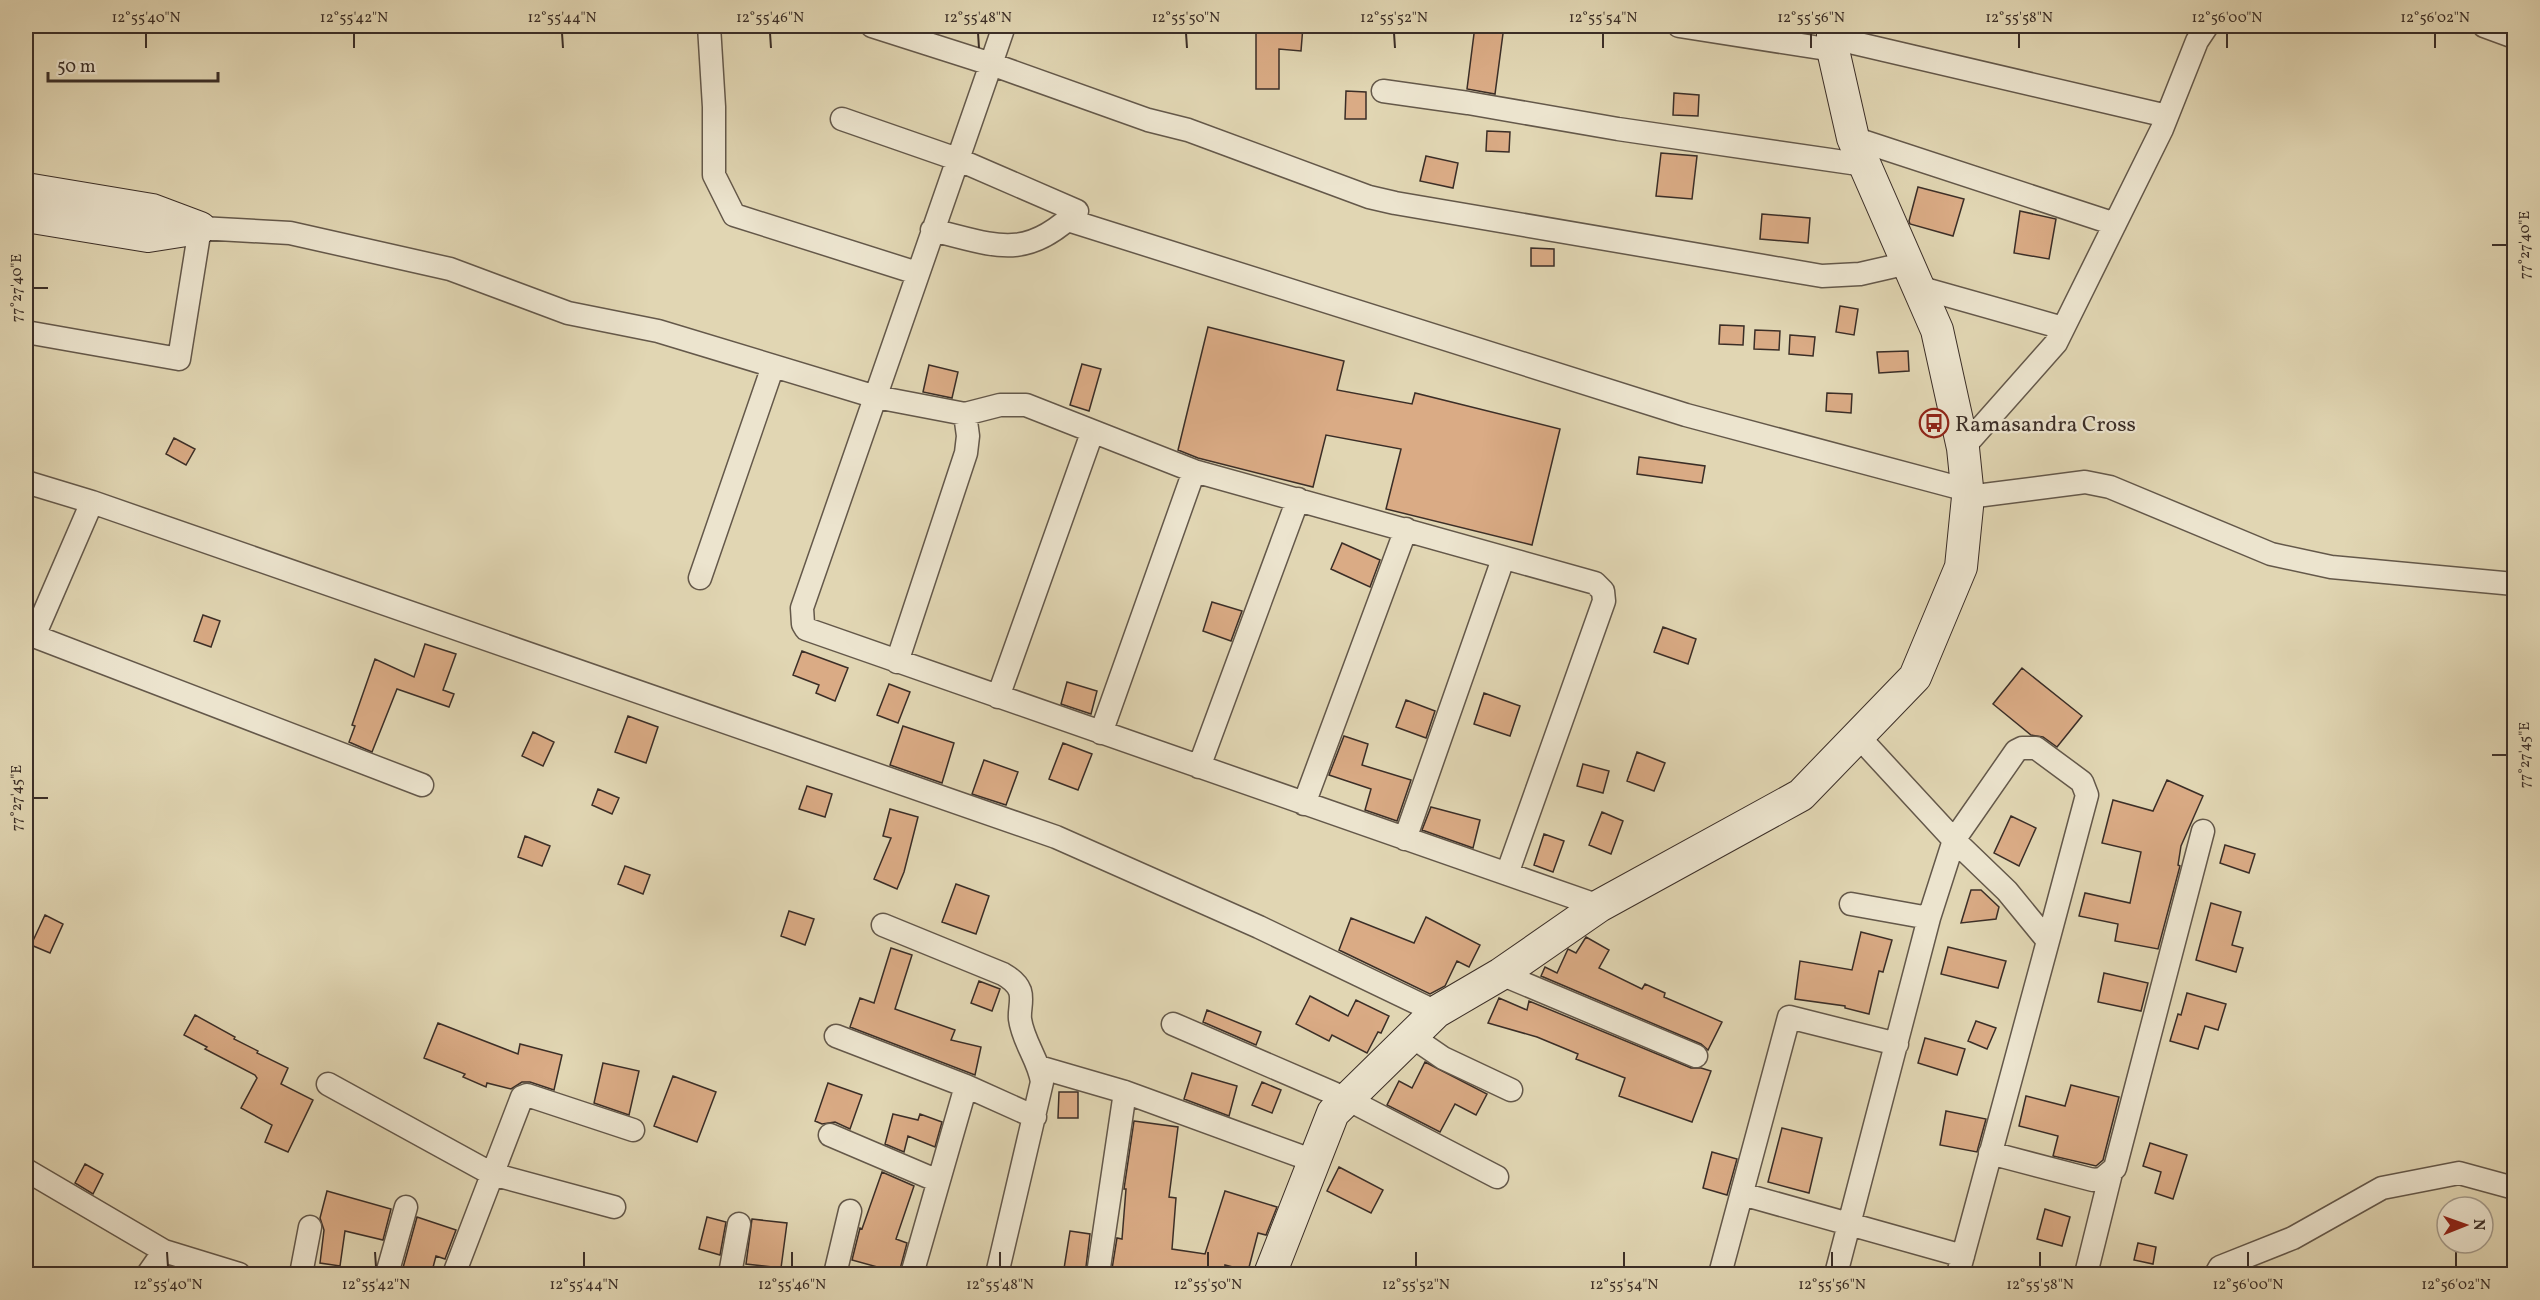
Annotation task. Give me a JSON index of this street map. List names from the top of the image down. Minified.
{"places":{"bus stop":["Ramasandra Cross"]},"scale_bar":"50 m","north":"right","coordinates":["12°55'40\"N","12°55'42\"N","12°55'44\"N","12°55'46\"N","12°55'48\"N","12°55'50\"N","12°55'52\"N","12°55'54\"N","12°55'56\"N","12°55'58\"N","12°56'00\"N","12°56'02\"N","77°27'40\"E","77°27'45\"E"]}
